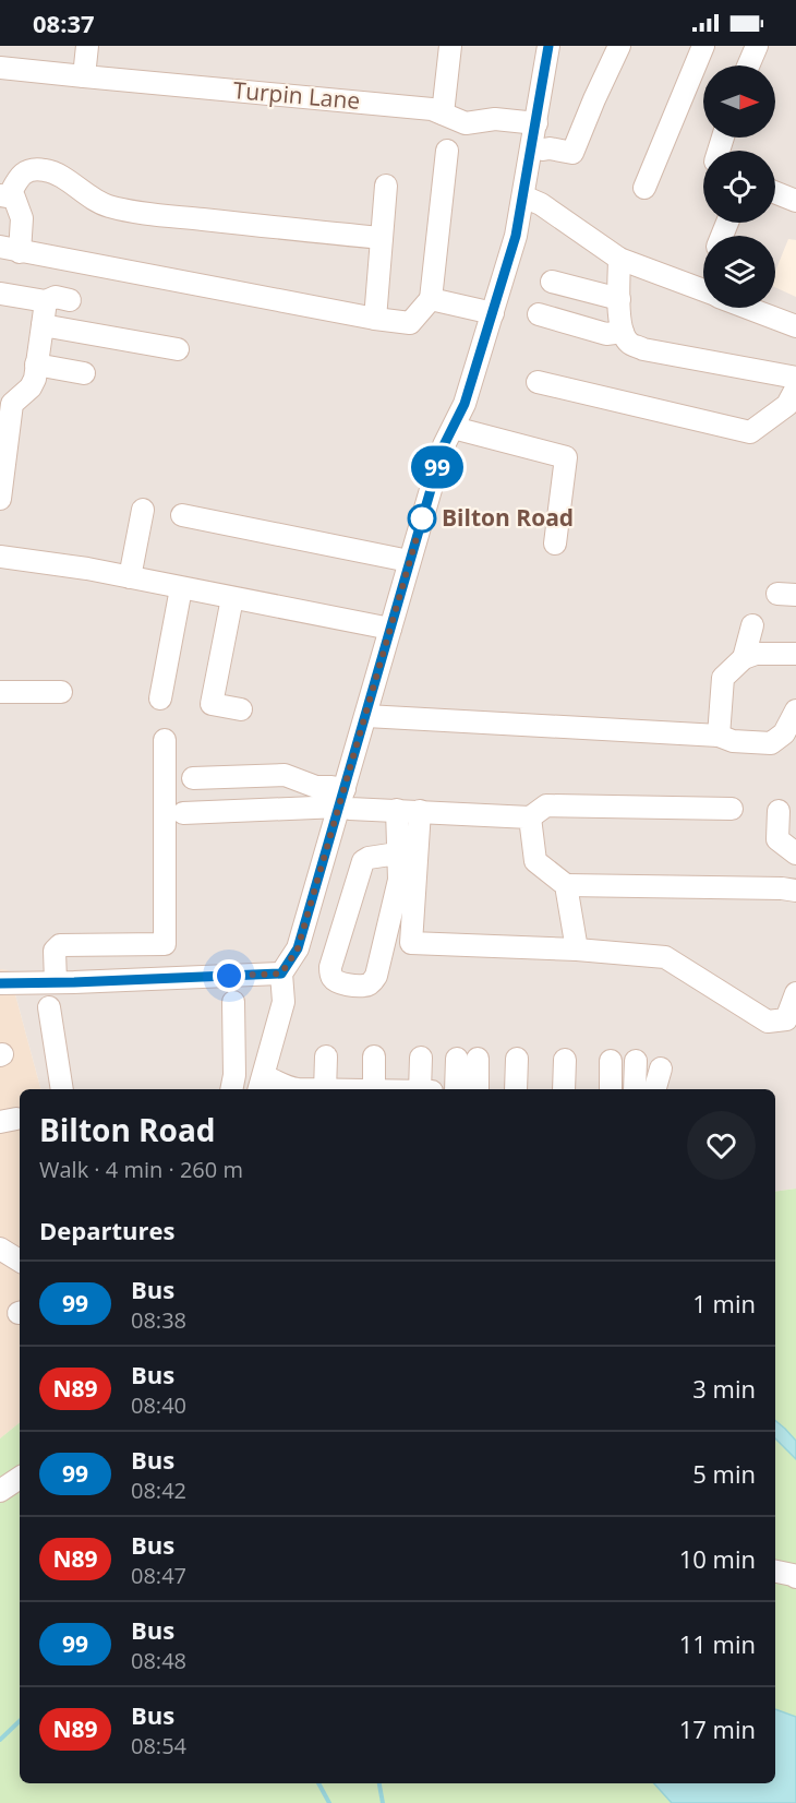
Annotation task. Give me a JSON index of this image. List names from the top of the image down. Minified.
{"streets":{"street":["Turpin Lane"]},"places":["Bilton Road"],"lines":["bus line 99"],"north":"right","page":{"status":"08:37","on_map":"99","heading":[["Bilton Road","Walk · 4 min · 260 m"],"Departures"],"list":[{"mark":"99","name":"Bus","note":"08:38","value":"1 min"},{"mark":"N89","name":"Bus","note":"08:40","value":"3 min"},{"mark":"99","name":"Bus","note":"08:42","value":"5 min"},{"mark":"N89","name":"Bus","note":"08:47","value":"10 min"},{"mark":"99","name":"Bus","note":"08:48","value":"11 min"},{"mark":"N89","name":"Bus","note":"08:54","value":"17 min"}]}}
